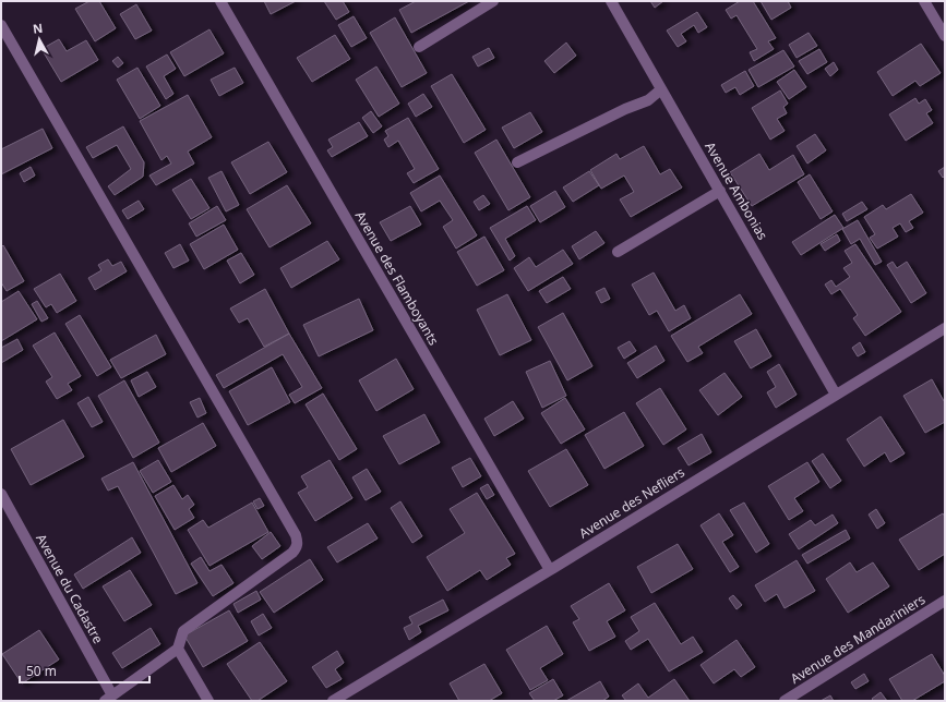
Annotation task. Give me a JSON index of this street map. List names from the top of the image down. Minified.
{"streets":{"street":["Avenue Ambonias","Avenue des Flamboyants","Avenue des Nefliers","Avenue du Cadastre","Avenue des Mandariniers"]},"crossings":[["Avenue Ambonias","Avenue des Nefliers"],["Avenue des Flamboyants","Avenue des Nefliers"]],"scale_bar":"50 m","north":"top"}
